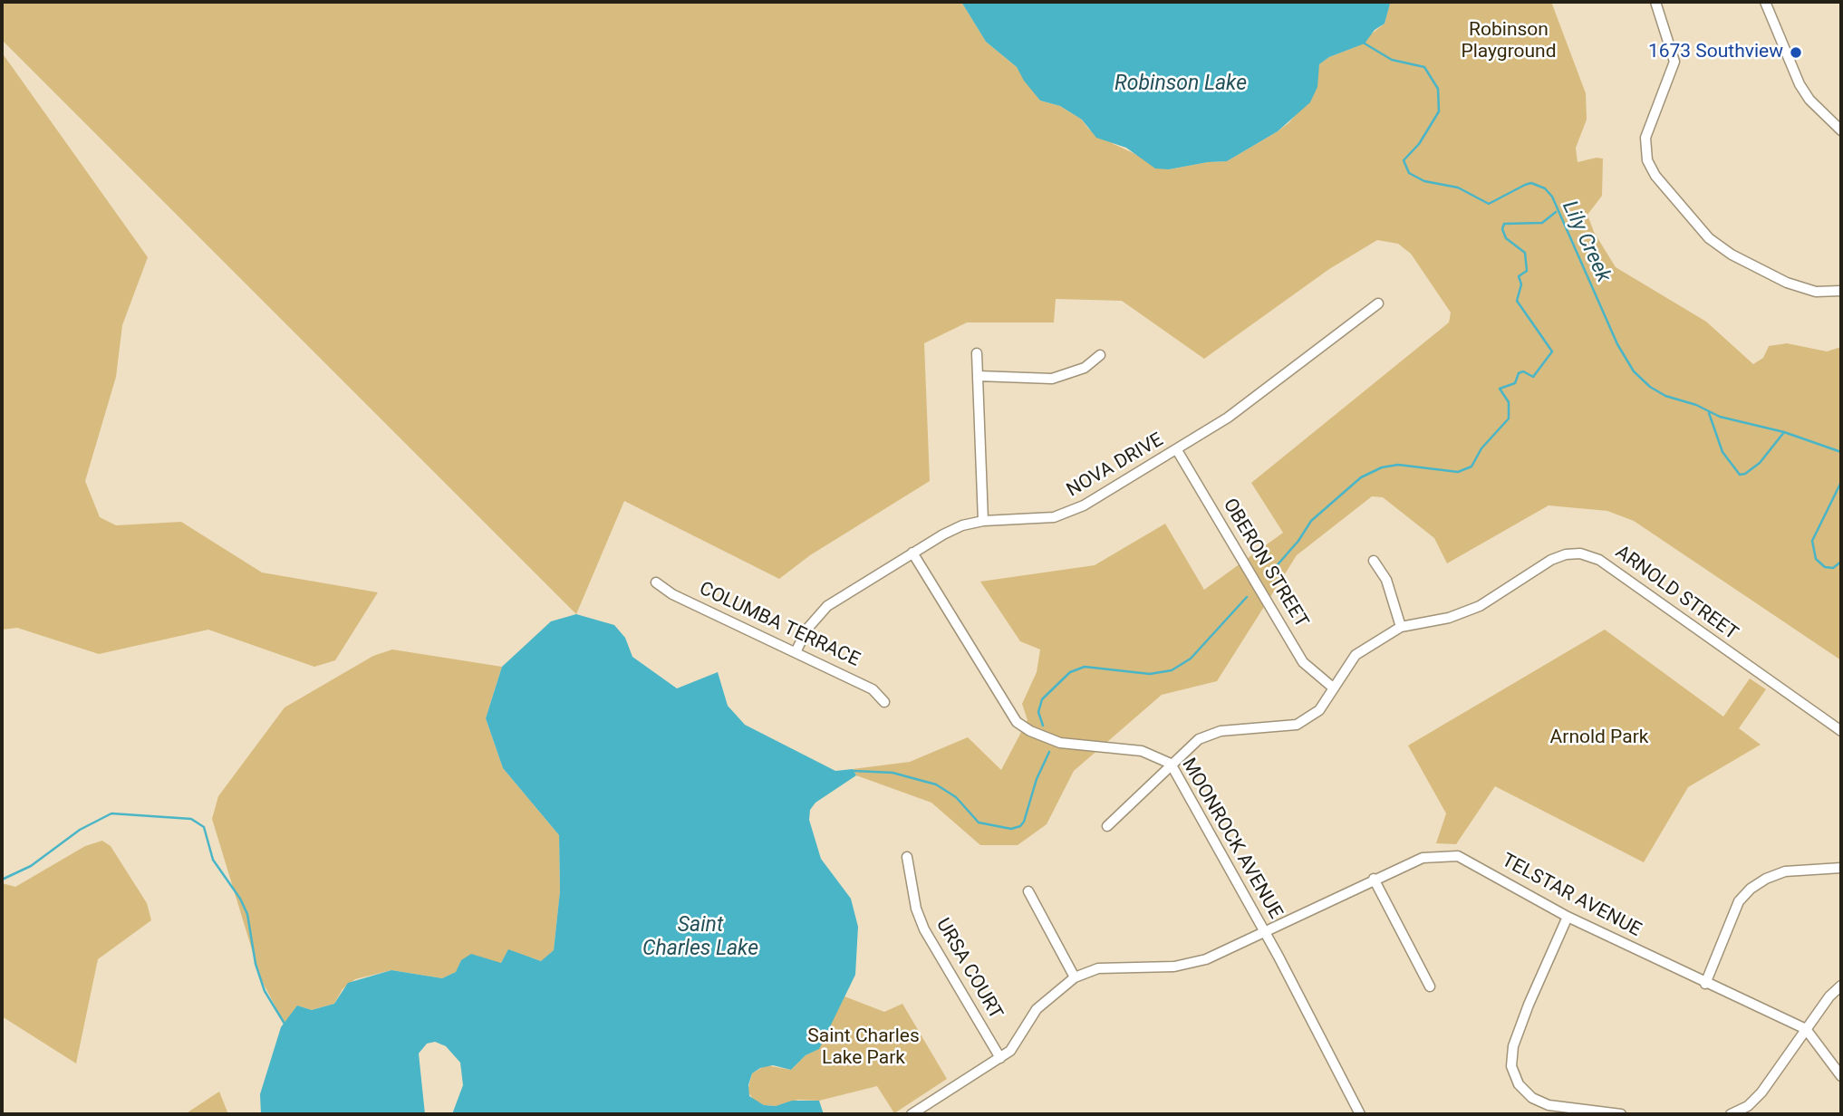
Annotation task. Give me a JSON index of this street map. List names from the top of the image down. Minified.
{"streets":{"street":["NOVA DRIVE","OBERON STREET","ARNOLD STREET","COLUMBA TERRACE","MOONROCK AVENUE","TELSTAR AVENUE","URSA COURT"]},"crossings":[["NOVA DRIVE","OBERON STREET"],["NOVA DRIVE","COLUMBA TERRACE"],["NOVA DRIVE","MOONROCK AVENUE"],["OBERON STREET","ARNOLD STREET"],["ARNOLD STREET","MOONROCK AVENUE"],["MOONROCK AVENUE","TELSTAR AVENUE"]],"water":["Robinson Lake","Lily Creek","Saint Charles Lake"],"parks":["Robinson Playground","Arnold Park","Saint Charles Lake Park"],"places":["1673 Southview"]}
